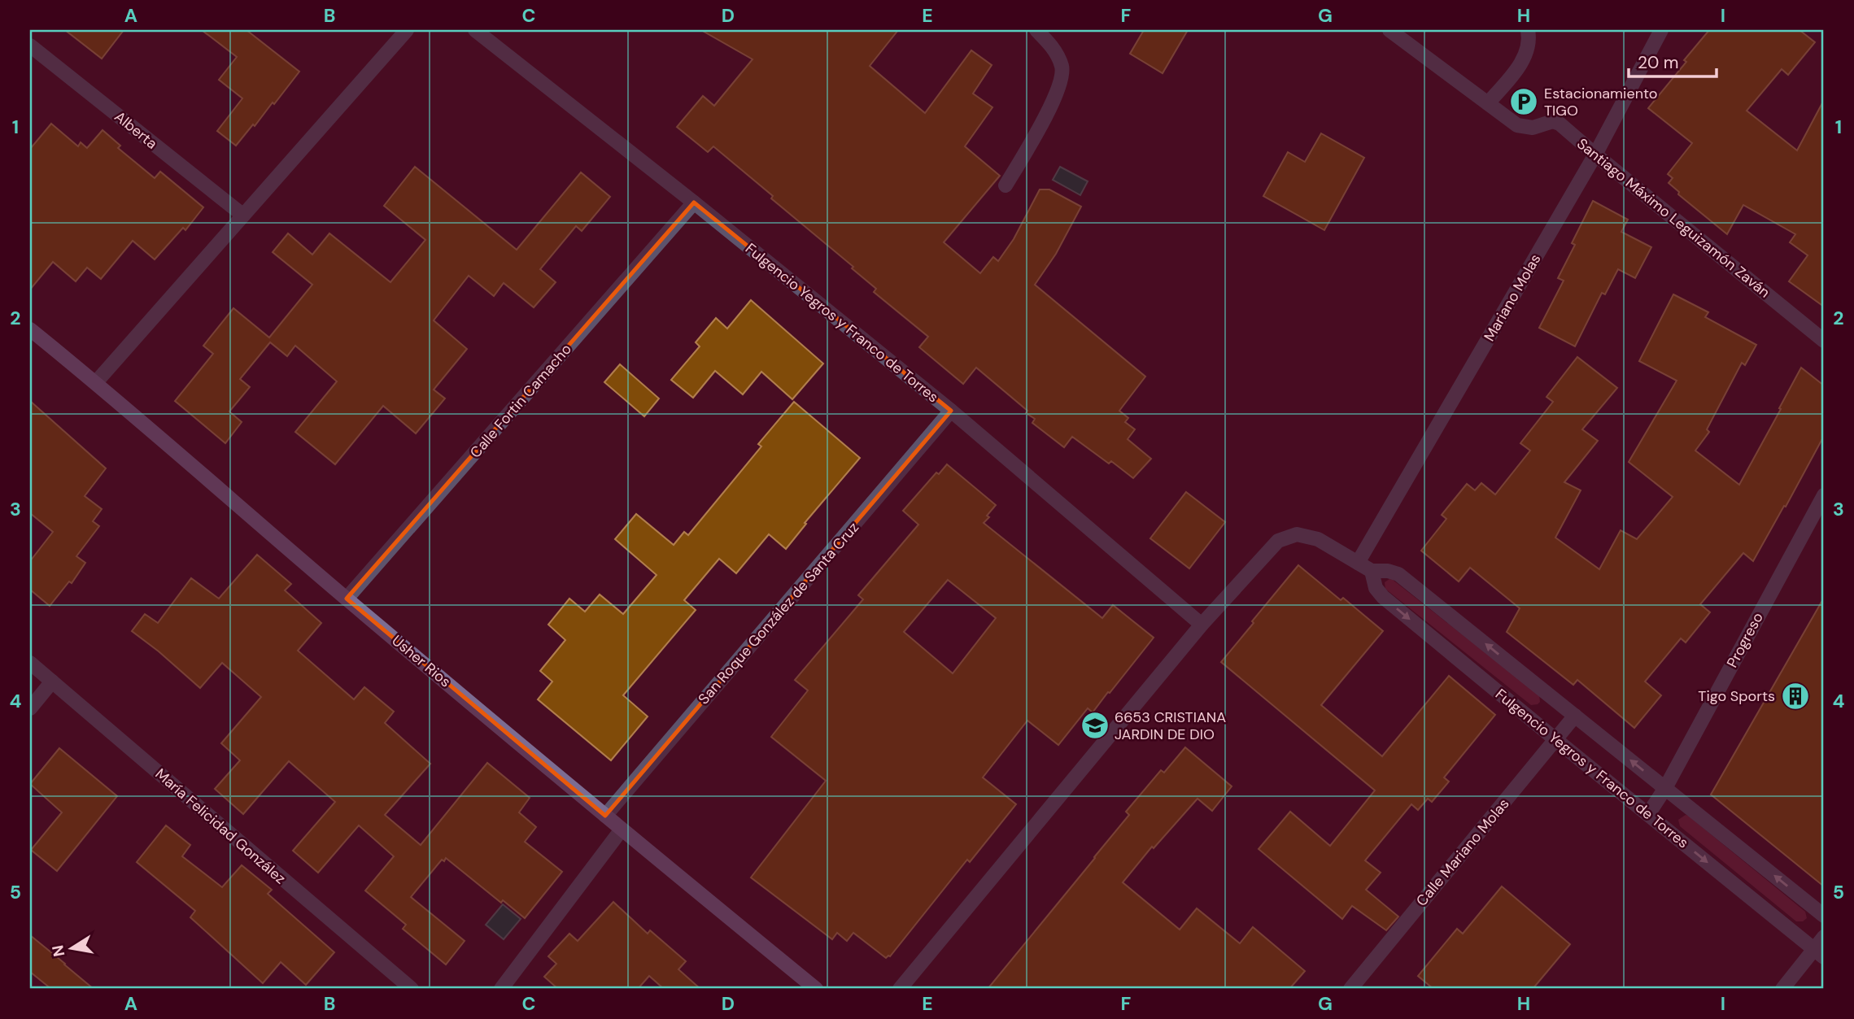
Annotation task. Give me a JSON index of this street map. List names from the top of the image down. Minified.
{"streets":{"street":["Alberta","Santiago Máximo Leguizamón Zaván","Mariano Molas","Fulgencio Yegros y Franco de Torres","Calle Fortin Camacho","San Roque González de Santa Cruz","Progreso","Usher Rios","María Felicidad González","Calle Mariano Molas"]},"crossings":[["Santiago Máximo Leguizamón Zaván","Mariano Molas"],["Mariano Molas","Fulgencio Yegros y Franco de Torres"],["Fulgencio Yegros y Franco de Torres","Calle Fortin Camacho"],["Fulgencio Yegros y Franco de Torres","San Roque González de Santa Cruz"],["Fulgencio Yegros y Franco de Torres","Progreso"],["Fulgencio Yegros y Franco de Torres","Calle Mariano Molas"],["Calle Fortin Camacho","Usher Rios"],["San Roque González de Santa Cruz","Usher Rios"]],"places":{"parking":["Estacionamiento TIGO"],"building":["Tigo Sports"],"school or university":["6653 CRISTIANA JARDIN DE DIO"]},"scale_bar":"20 m","north":"left","grid":{"columns":["A","B","C","D","E","F","G","H","I"],"rows":["1","2","3","4","5"]}}
